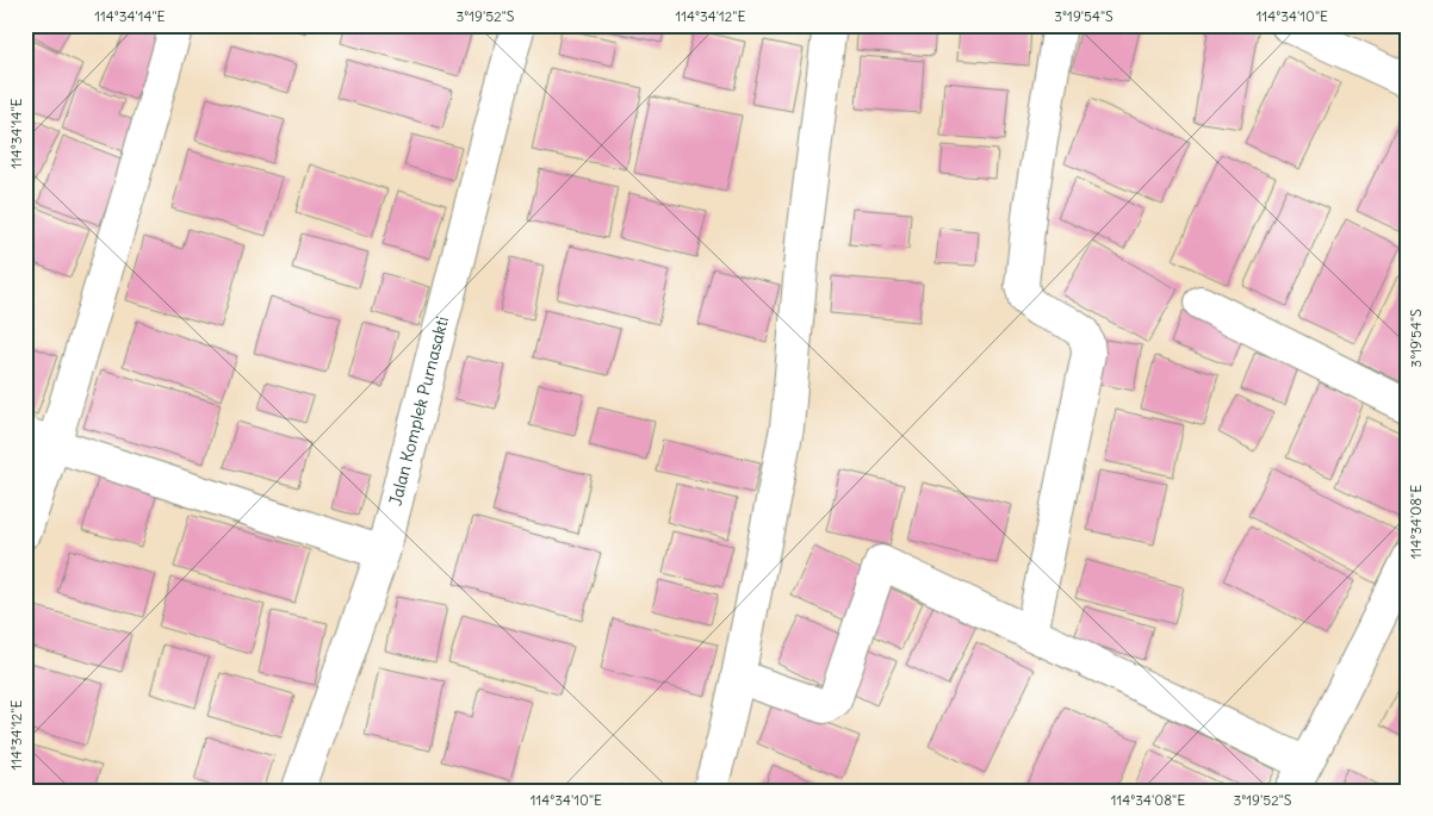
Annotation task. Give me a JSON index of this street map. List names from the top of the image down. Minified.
{"streets":{"street":["Jalan Komplek Purnasakti"]},"coordinates":["114°34'14\"E","3°19'52\"S","114°34'12\"E","3°19'54\"S","114°34'10\"E","114°34'08\"E"]}
